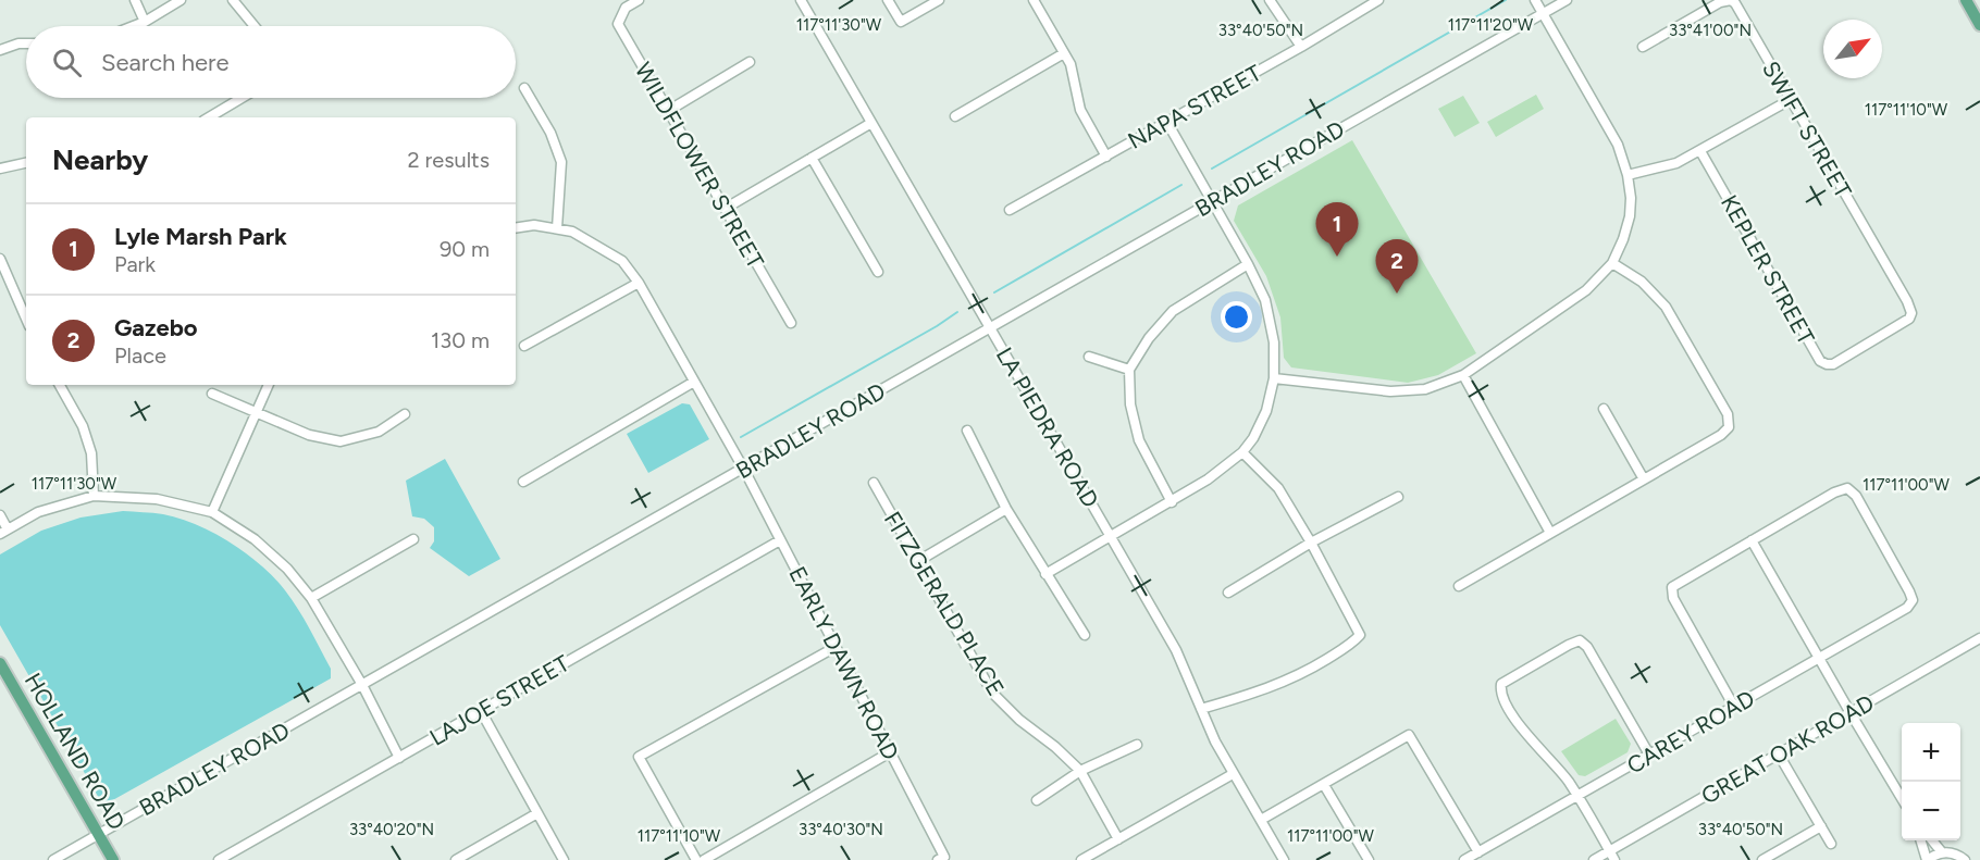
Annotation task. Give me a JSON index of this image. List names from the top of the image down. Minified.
{"streets":{"main road":["HOLLAND ROAD"],"street":["NAPA STREET","SWIFT STREET","WILDFLOWER STREET","BRADLEY ROAD","KEPLER STREET","LA PIEDRA ROAD","FITZGERALD PLACE","EARLY DAWN ROAD","LAJOE STREET","CAREY ROAD","GREAT OAK ROAD"]},"crossings":[["SWIFT STREET","KEPLER STREET"],["BRADLEY ROAD","LA PIEDRA ROAD"],["BRADLEY ROAD","EARLY DAWN ROAD"],["BRADLEY ROAD","HOLLAND ROAD"],["EARLY DAWN ROAD","LAJOE STREET"]],"north":"top right","page":{"search":"Search here","heading":["Nearby","2 results"],"pins":["1","2"],"list":[{"mark":"1","name":"Lyle Marsh Park","note":"Park","value":"90 m"},{"mark":"2","name":"Gazebo","note":"Place","value":"130 m"}],"map_buttons":["+","−"]},"coordinates":["117°11'30\"W","117°11'20\"W","33°40'50\"N","33°41'00\"N","117°11'10\"W","117°11'00\"W","33°40'20\"N","33°40'30\"N"]}
